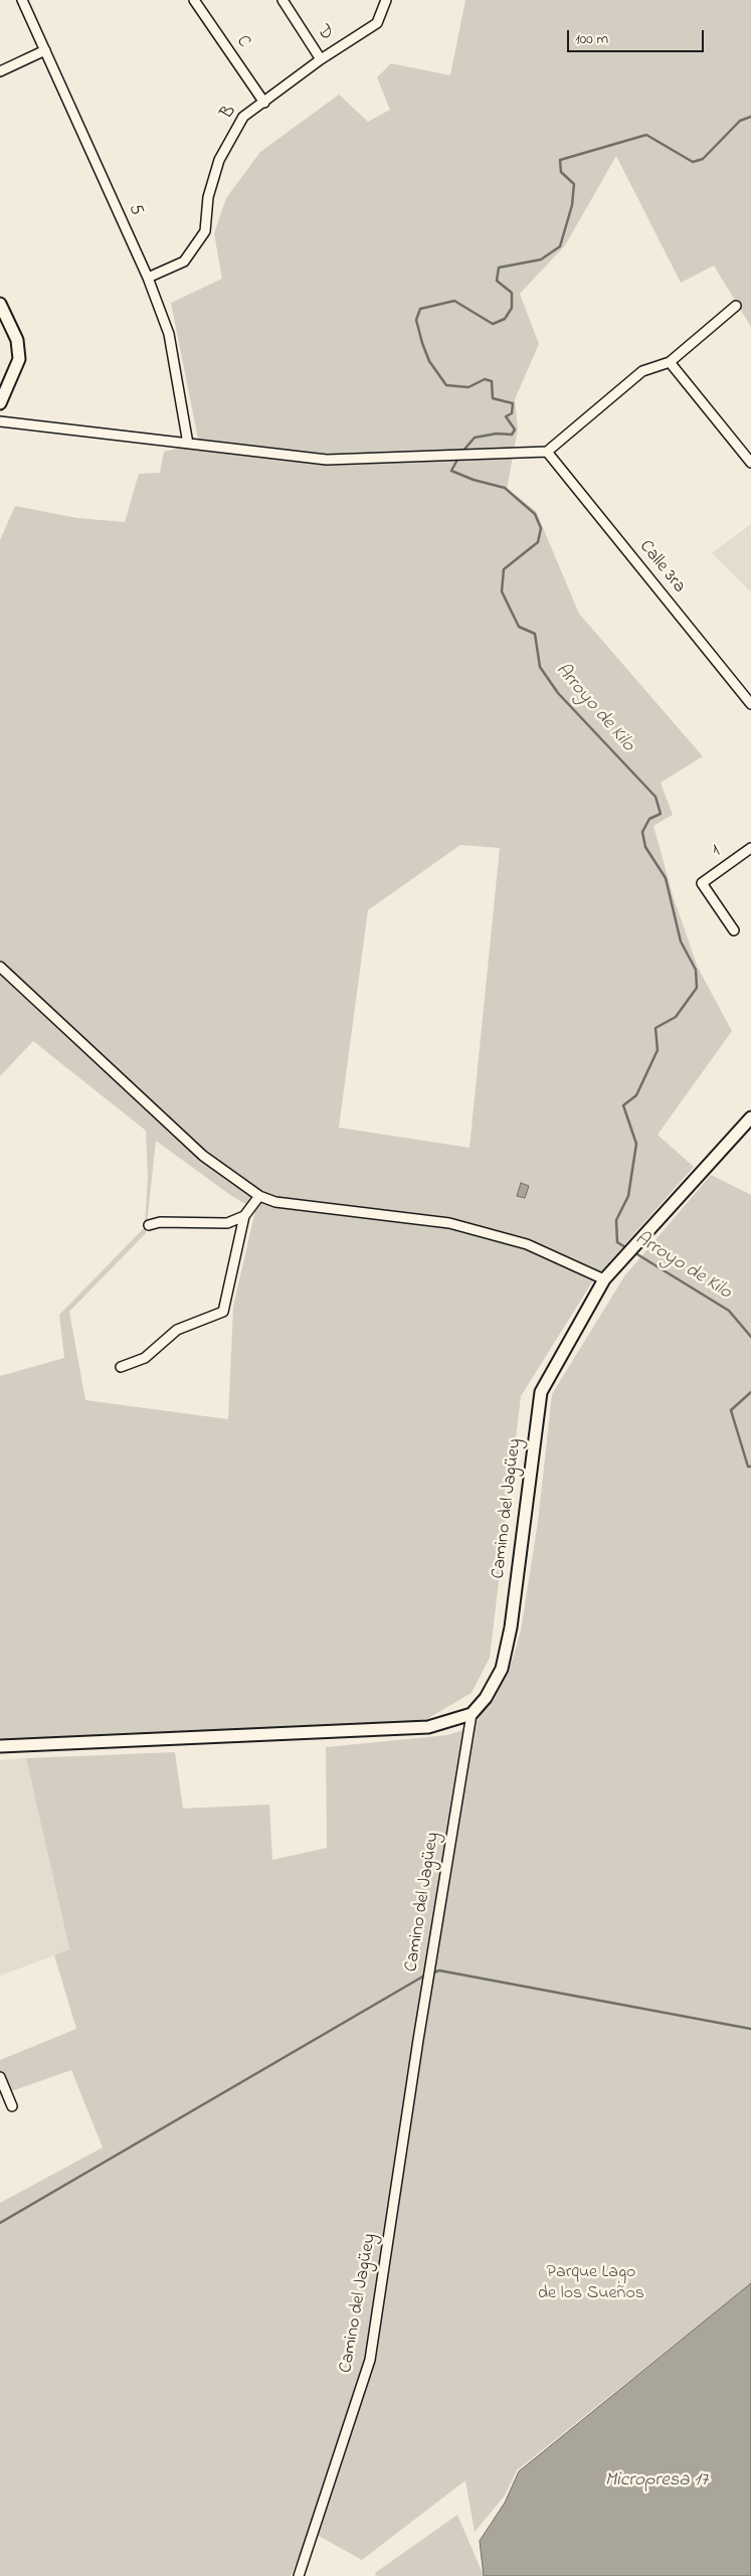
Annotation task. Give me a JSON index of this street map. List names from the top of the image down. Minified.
{"streets":{"street":["D","C","B","5","Calle 3ra","1","Camino del Jagüey"]},"crossings":[["D","B"],["C","B"],["B","5"]],"water":["Arroyo de Kilo","Micropresa 17"],"parks":["Parque Lago de los Sueños"],"scale_bar":"100 m"}
